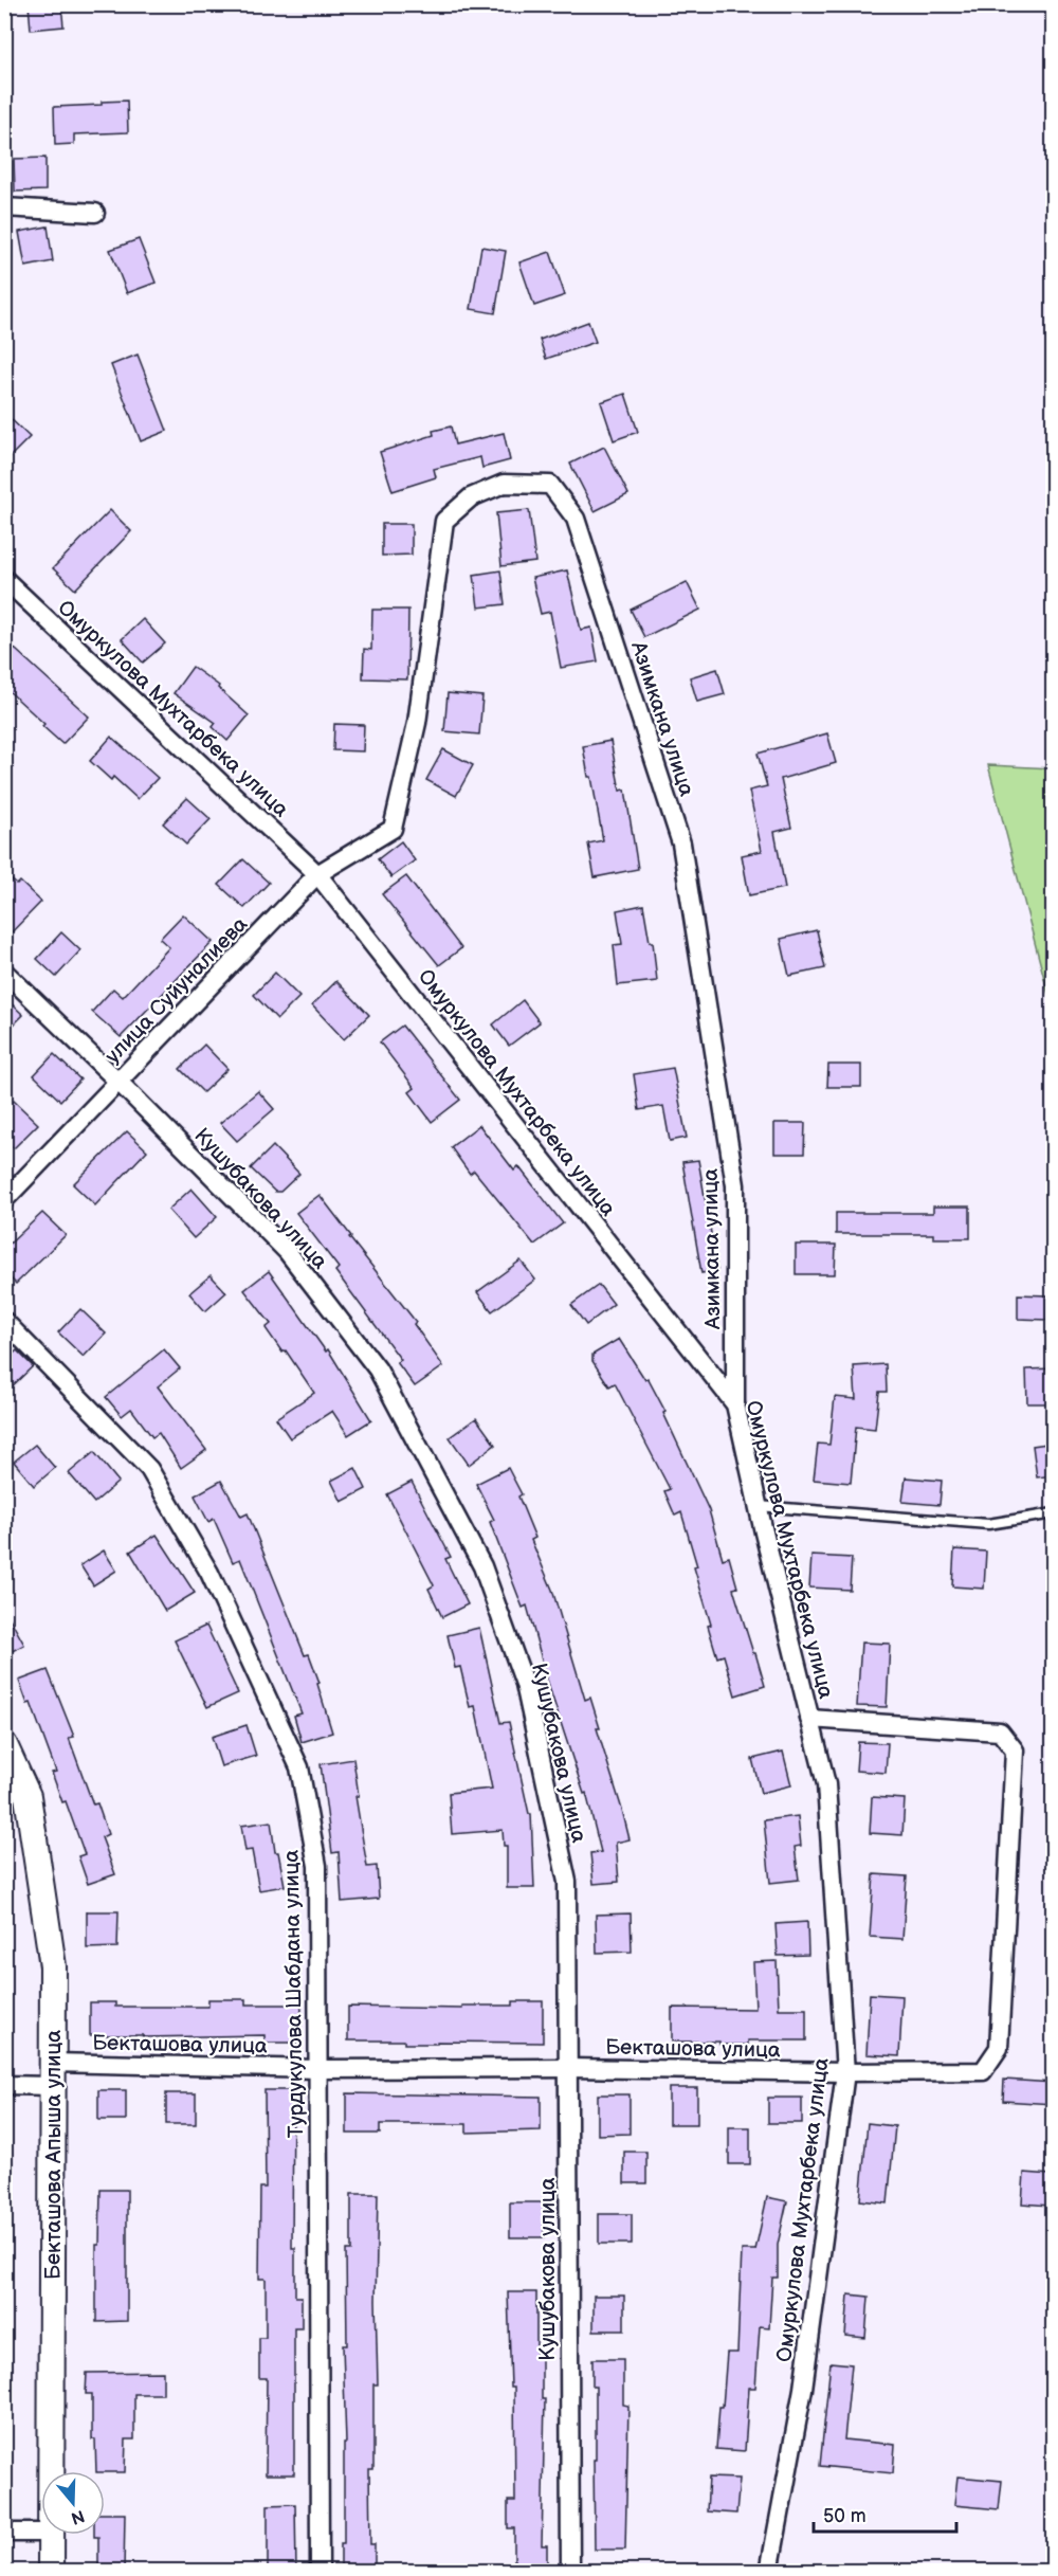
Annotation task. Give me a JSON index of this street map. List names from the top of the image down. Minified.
{"streets":{"street":["Омуркулова Мухтарбека улица","Азимкана улица","улица Суйуналиева","Кушубакова улица","Турдукулова Шабдана улица","Бекташова улица","Бекташова Апыша улица"]},"crossings":[["Омуркулова Мухтарбека улица","Азимкана улица"],["Омуркулова Мухтарбека улица","улица Суйуналиева"],["Омуркулова Мухтарбека улица","Бекташова улица"],["Азимкана улица","улица Суйуналиева"],["улица Суйуналиева","Кушубакова улица"],["Кушубакова улица","Бекташова улица"],["Турдукулова Шабдана улица","Бекташова улица"],["Бекташова улица","Бекташова Апыша улица"]],"scale_bar":"50 m","north":"bottom"}
